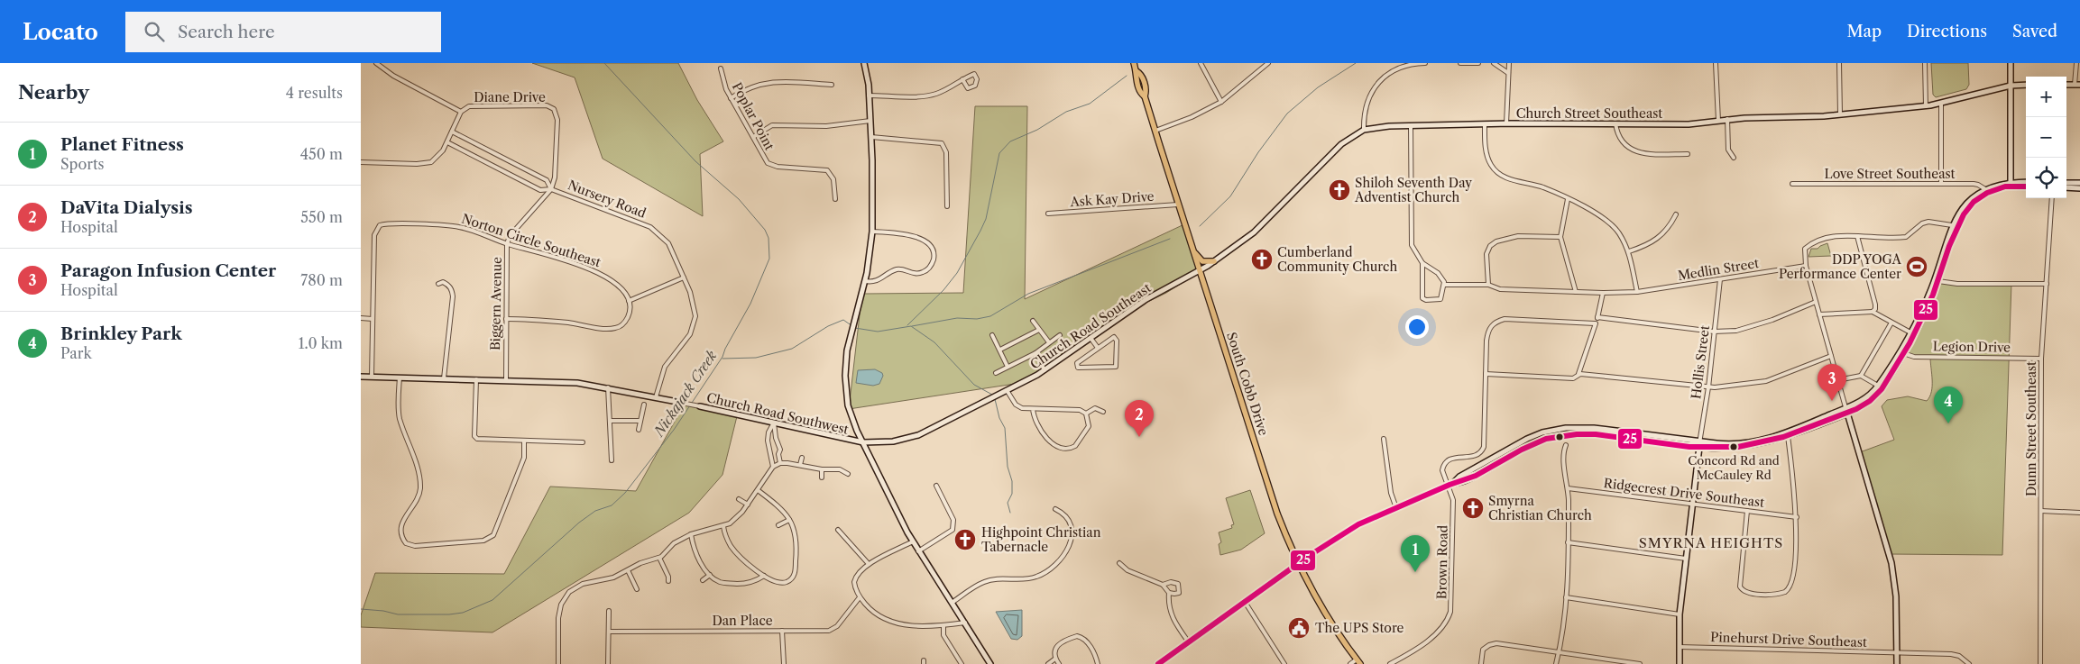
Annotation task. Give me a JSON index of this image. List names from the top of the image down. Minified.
{"streets":{"main road":["South Cobb Drive"],"street":["Diane Drive","Church Street Southeast","Poplar Point","Love Street Southeast","Nursery Road","Ask Kay Drive","Norton Circle Southeast","Medlin Street","Biggern Avenue","Church Road Southeast","Legion Drive","Hollis Street","Church Road Southwest","Dunn Street Southeast","Ridgecrest Drive Southeast","Brown Road","Dan Place","Pinehurst Drive Southeast"]},"crossings":[["Diane Drive","Nursery Road"],["Diane Drive","Biggern Avenue"],["Church Street Southeast","Church Road Southeast"],["Church Street Southeast","South Cobb Drive"],["Nursery Road","Biggern Avenue"],["Nursery Road","Church Road Southwest"],["Ask Kay Drive","South Cobb Drive"],["Norton Circle Southeast","Biggern Avenue"],["Norton Circle Southeast","Church Road Southwest"],["Medlin Street","Hollis Street"],["Biggern Avenue","Church Road Southwest"],["Church Road Southeast","South Cobb Drive"],["Church Road Southeast","Church Road Southwest"],["Legion Drive","Dunn Street Southeast"]],"districts":["SMYRNA HEIGHTS"],"water":["Nickajack Creek"],"places":{"church":["Shiloh Seventh Day Adventist Church","Cumberland Community Church","Smyrna Christian Church","Highpoint Christian Tabernacle"],"sports":["DDP YOGA Performance Center"],"other":["Concord Rd and McCauley Rd"],"public building":["The UPS Store"]},"lines":["transit line 25"],"page":{"header":"Locato","search":"Search here","nav":["Map","Directions","Saved"],"heading":["Nearby","4 results"],"map_buttons":["+","−"],"list":[{"mark":"1","name":"Planet Fitness","note":"Sports","value":"450 m"},{"mark":"2","name":"DaVita Dialysis","note":"Hospital","value":"550 m"},{"mark":"3","name":"Paragon Infusion Center","note":"Hospital","value":"780 m"},{"mark":"4","name":"Brinkley Park","note":"Park","value":"1.0 km"}],"pins":["3","4","2","1"]}}
